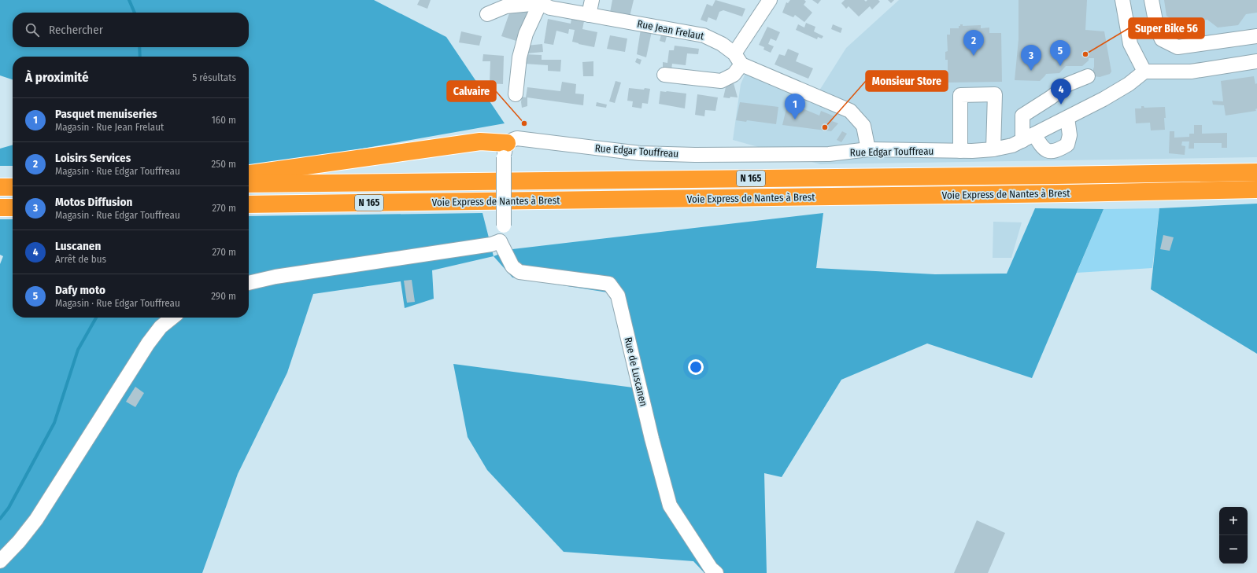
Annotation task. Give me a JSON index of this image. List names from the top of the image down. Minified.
{"streets":{"highway":["N 165","Voie Express de Nantes à Brest"],"street":["Rue Jean Frelaut","Rue Edgar Touffreau","Rue de Luscanen"]},"crossings":[["Rue Jean Frelaut","Rue Edgar Touffreau"]],"places":["Super Bike 56","Calvaire","Monsieur Store"],"page":{"search":"Rechercher","pins":["2","5","3","4","1"],"heading":["À proximité","5 résultats"],"list":[{"mark":"1","name":"Pasquet menuiseries","note":"Magasin · Rue Jean Frelaut","value":"160 m"},{"mark":"2","name":"Loisirs Services","note":"Magasin · Rue Edgar Touffreau","value":"250 m"},{"mark":"3","name":"Motos Diffusion","note":"Magasin · Rue Edgar Touffreau","value":"270 m"},{"mark":"4","name":"Luscanen","note":"Arrêt de bus","value":"270 m"},{"mark":"5","name":"Dafy moto","note":"Magasin · Rue Edgar Touffreau","value":"290 m"}],"map_buttons":["+","−"]}}
